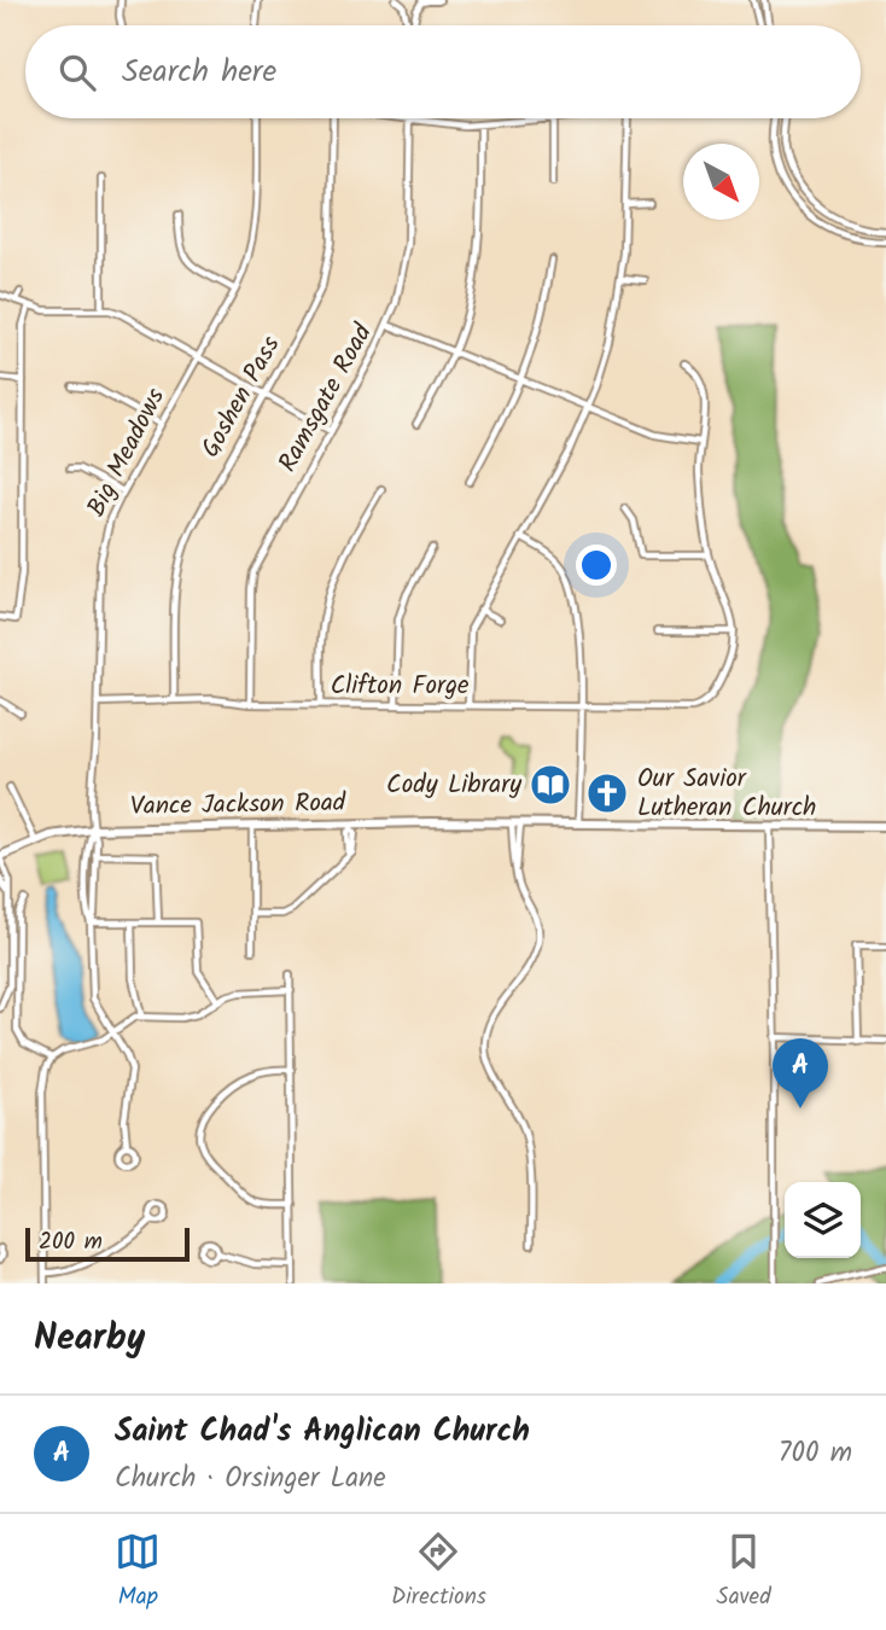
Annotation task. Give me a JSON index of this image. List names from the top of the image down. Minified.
{"streets":{"main road":["Vance Jackson Road"],"street":["Goshen Pass","Ramsgate Road","Big Meadows","Clifton Forge"]},"crossings":[["Goshen Pass","Clifton Forge"],["Ramsgate Road","Clifton Forge"],["Big Meadows","Clifton Forge"],["Big Meadows","Vance Jackson Road"]],"places":{"library":["Cody Library"],"church":["Our Savior Lutheran Church"]},"scale_bar":"200 m","north":"bottom right","page":{"search":"Search here","pins":"A","scale":"200 m","heading":"Nearby","list":[{"mark":"A","name":"Saint Chad's Anglican Church","note":"Church · Orsinger Lane","value":"700 m"}],"nav":["Map","Directions","Saved"]}}
